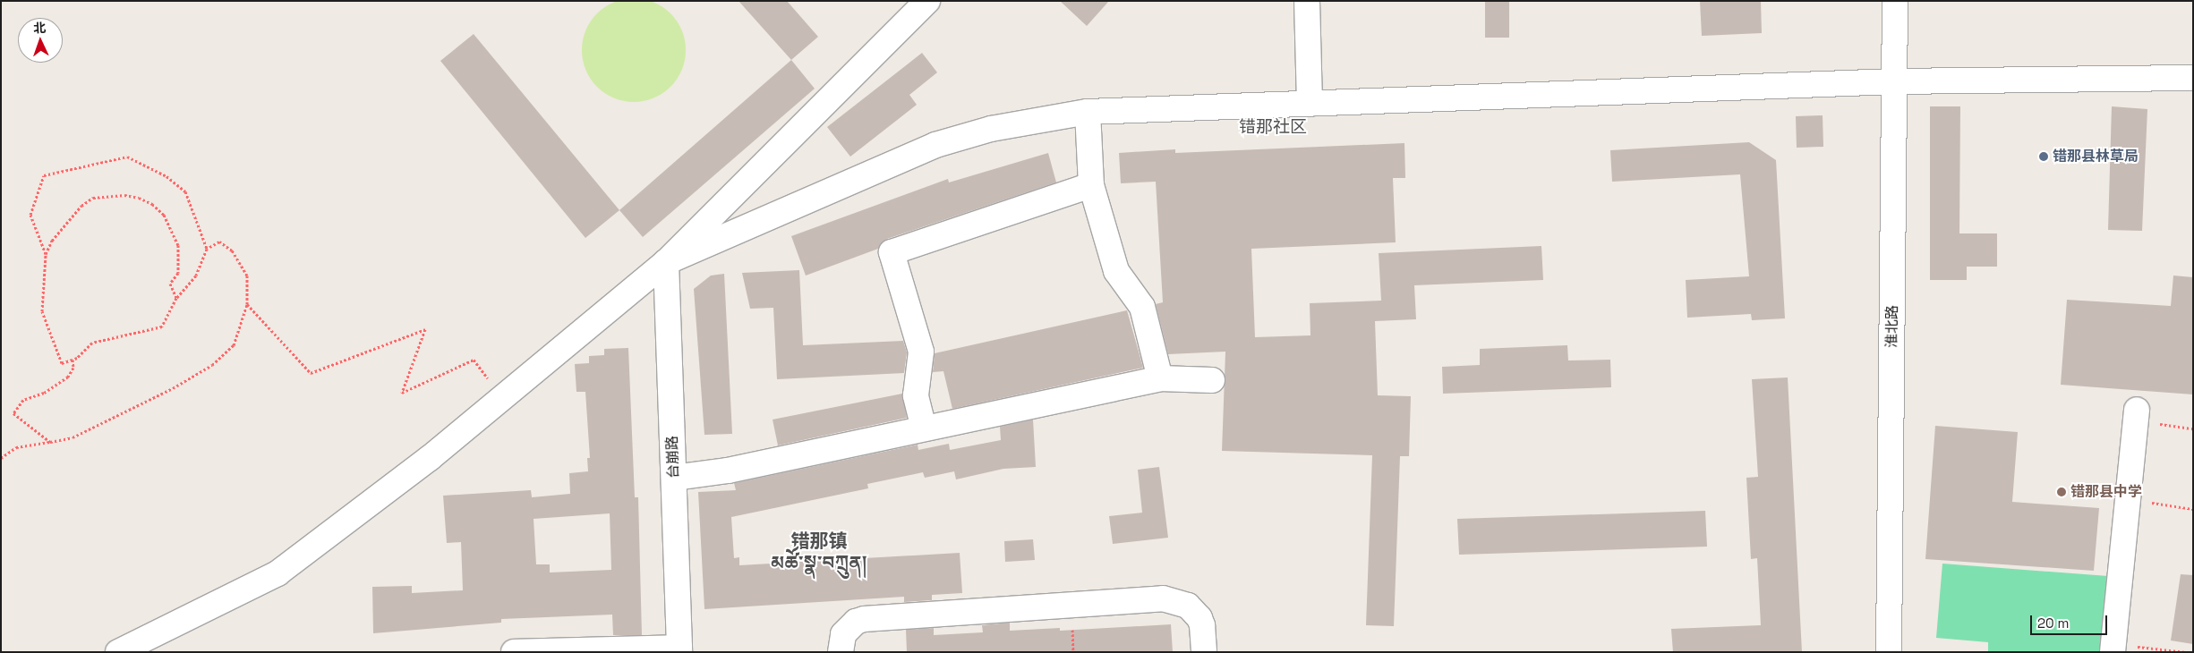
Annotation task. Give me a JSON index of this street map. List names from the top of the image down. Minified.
{"streets":{"street":["淮北路","台崩路"]},"districts":["错那社区","错那镇 མཚོ་སྣ་བཀྲུན།"],"places":["错那县林草局","错那县中学"],"scale_bar":"20 m","north":"top"}
